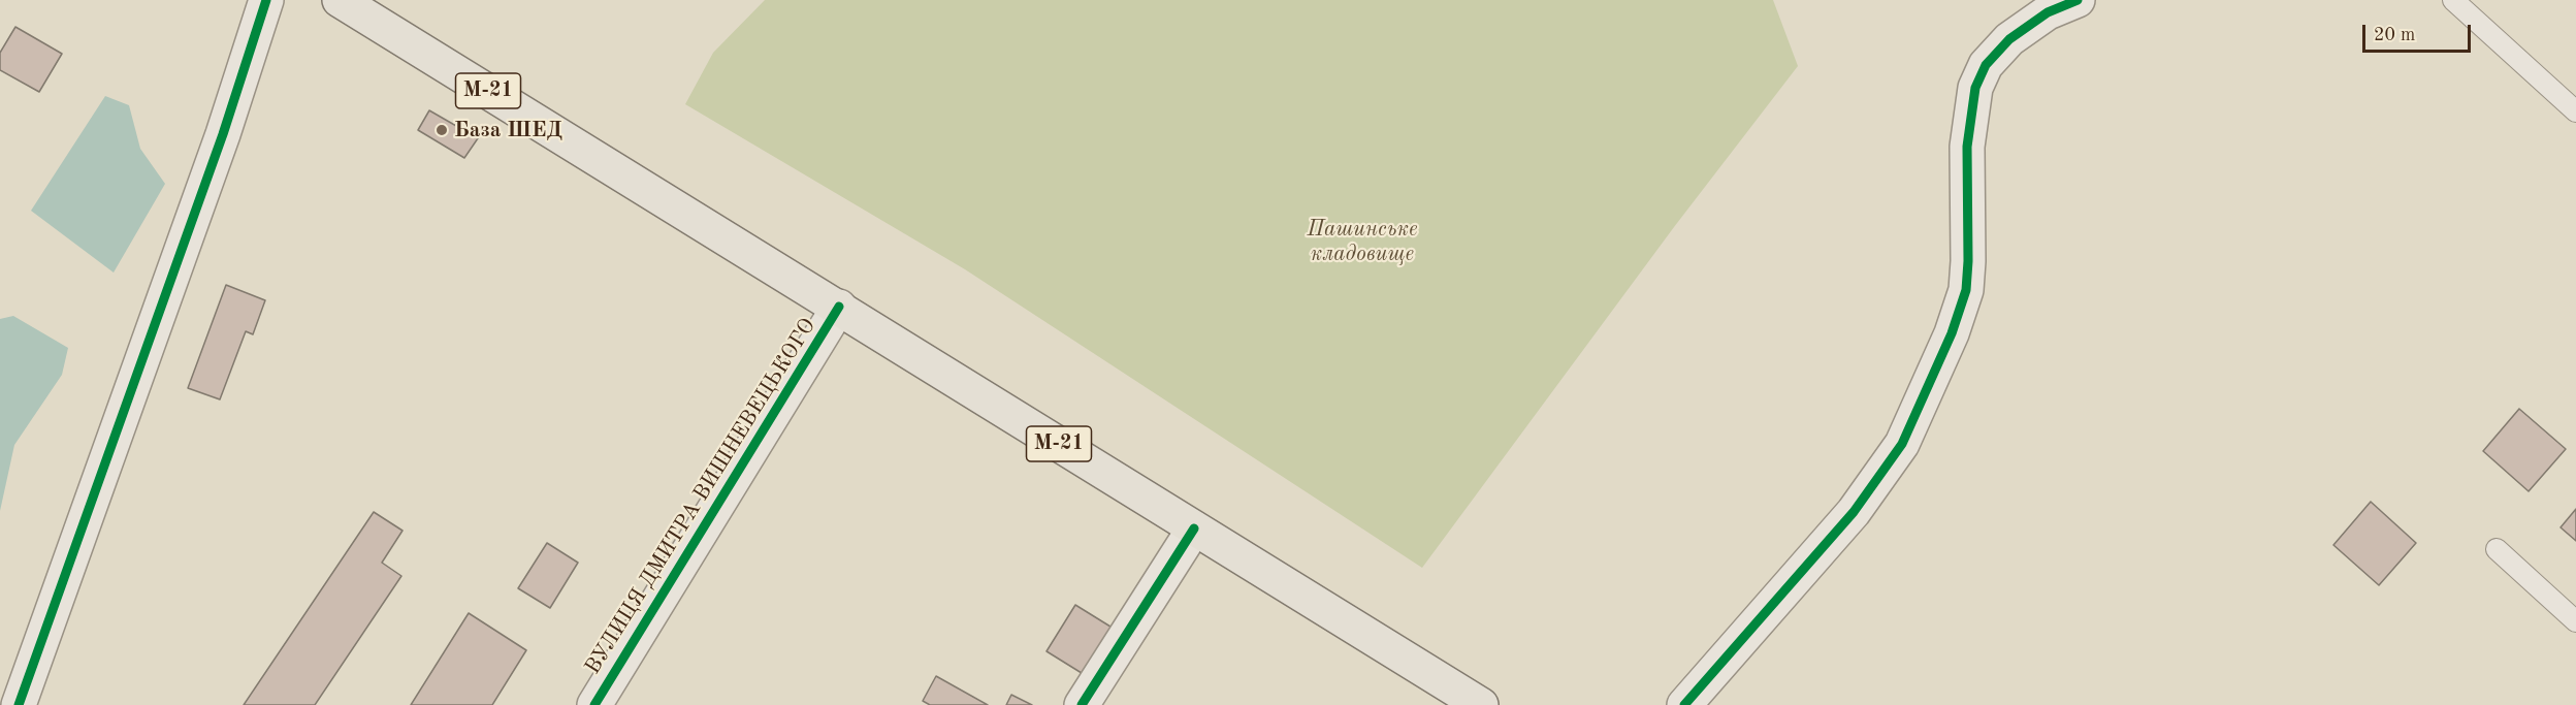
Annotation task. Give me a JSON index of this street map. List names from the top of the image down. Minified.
{"streets":{"highway":["М-21"],"street":["ВУЛИЦЯ ДМИТРА ВИШНЕВЕЦЬКОГО"]},"crossings":[["М-21","ВУЛИЦЯ ДМИТРА ВИШНЕВЕЦЬКОГО"]],"parks":["Пашинське кладовище"],"places":["База ШЕД"],"scale_bar":"20 m"}
